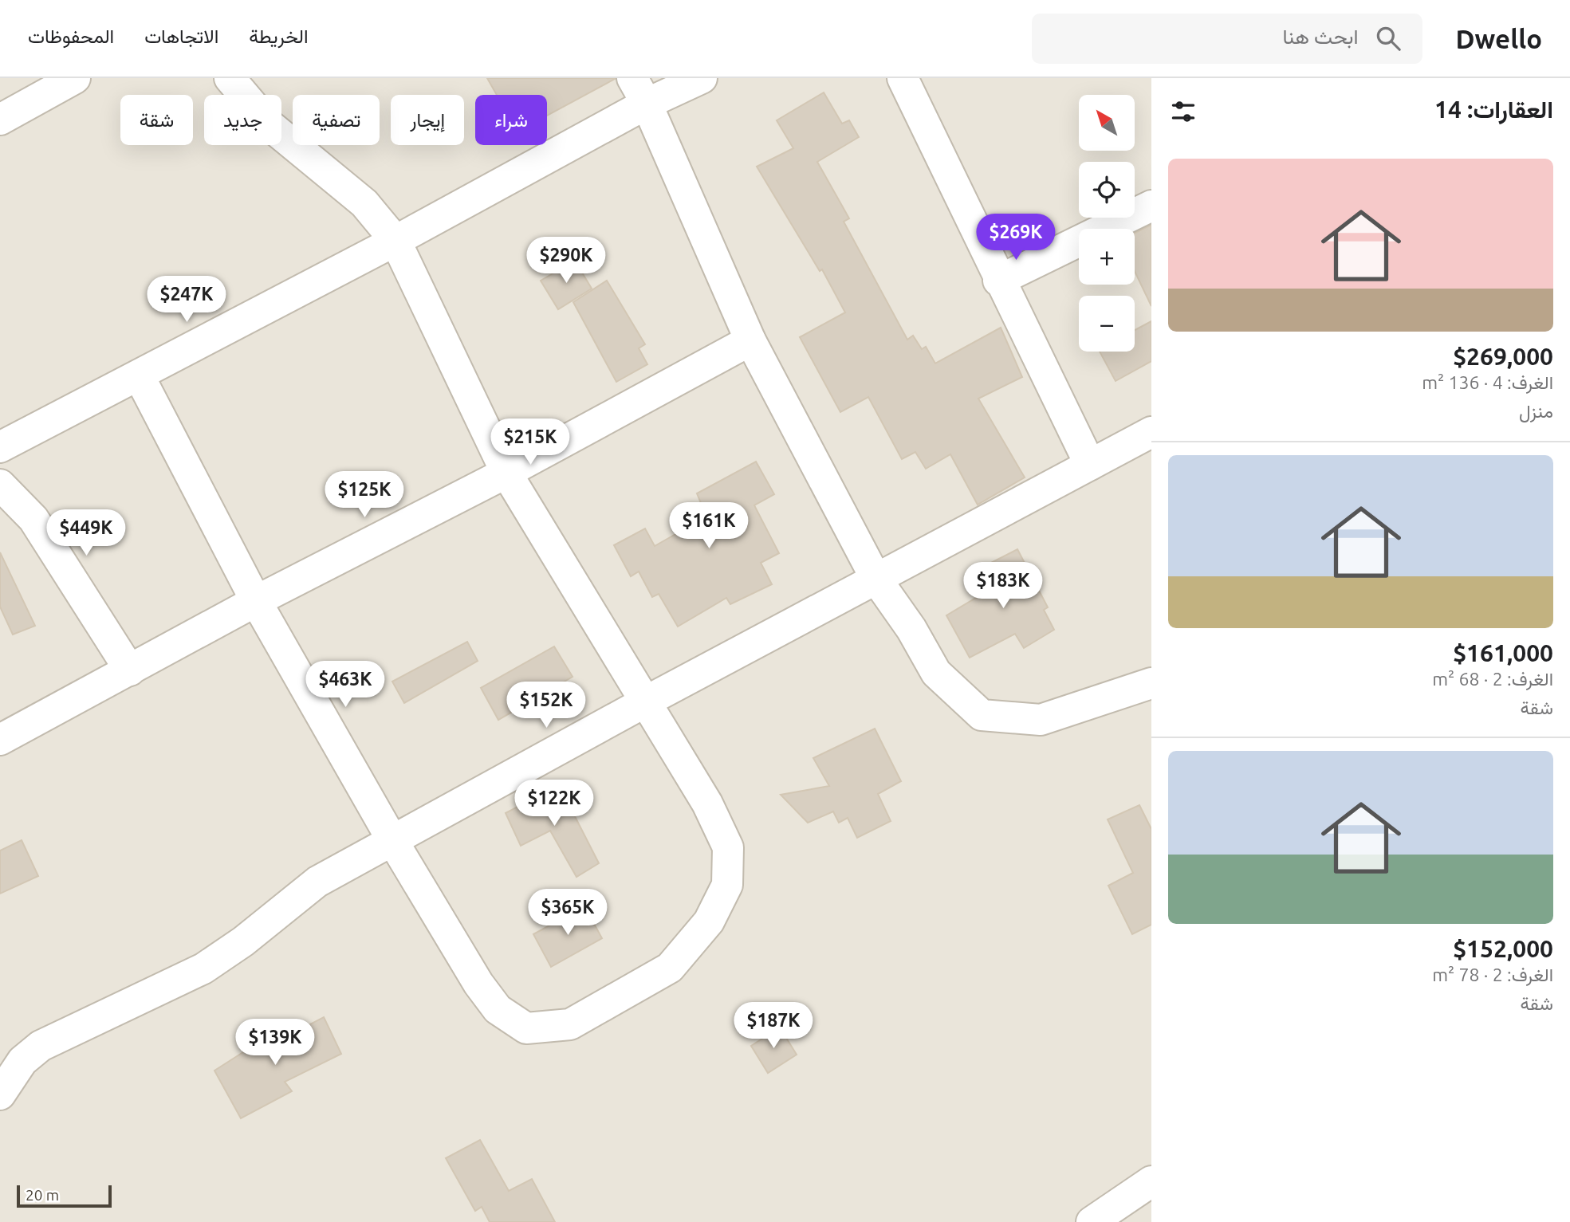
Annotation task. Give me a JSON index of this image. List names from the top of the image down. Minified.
{"scale_bar":"20 m","north":"top left","page":{"header":"Dwello","search":"ابحث هنا","nav":["الخريطة","الاتجاهات","المحفوظات"],"heading":"العقارات: 14","map_buttons":["+","−"],"chip":["شراء","إيجار","تصفية","جديد","شقة"],"list":[{"name":"$269,000","note":"الغرف: 4 · 136 m² · منزل"},{"name":"$161,000","note":"الغرف: 2 · 68 m² · شقة"},{"name":"$152,000","note":"الغرف: 2 · 78 m² · شقة"}],"price":["$269K","$290K","$247K","$215K","$125K","$161K","$449K","$183K","$463K","$152K","$122K","$365K","$187K","$139K"],"scale":"20 m"}}
